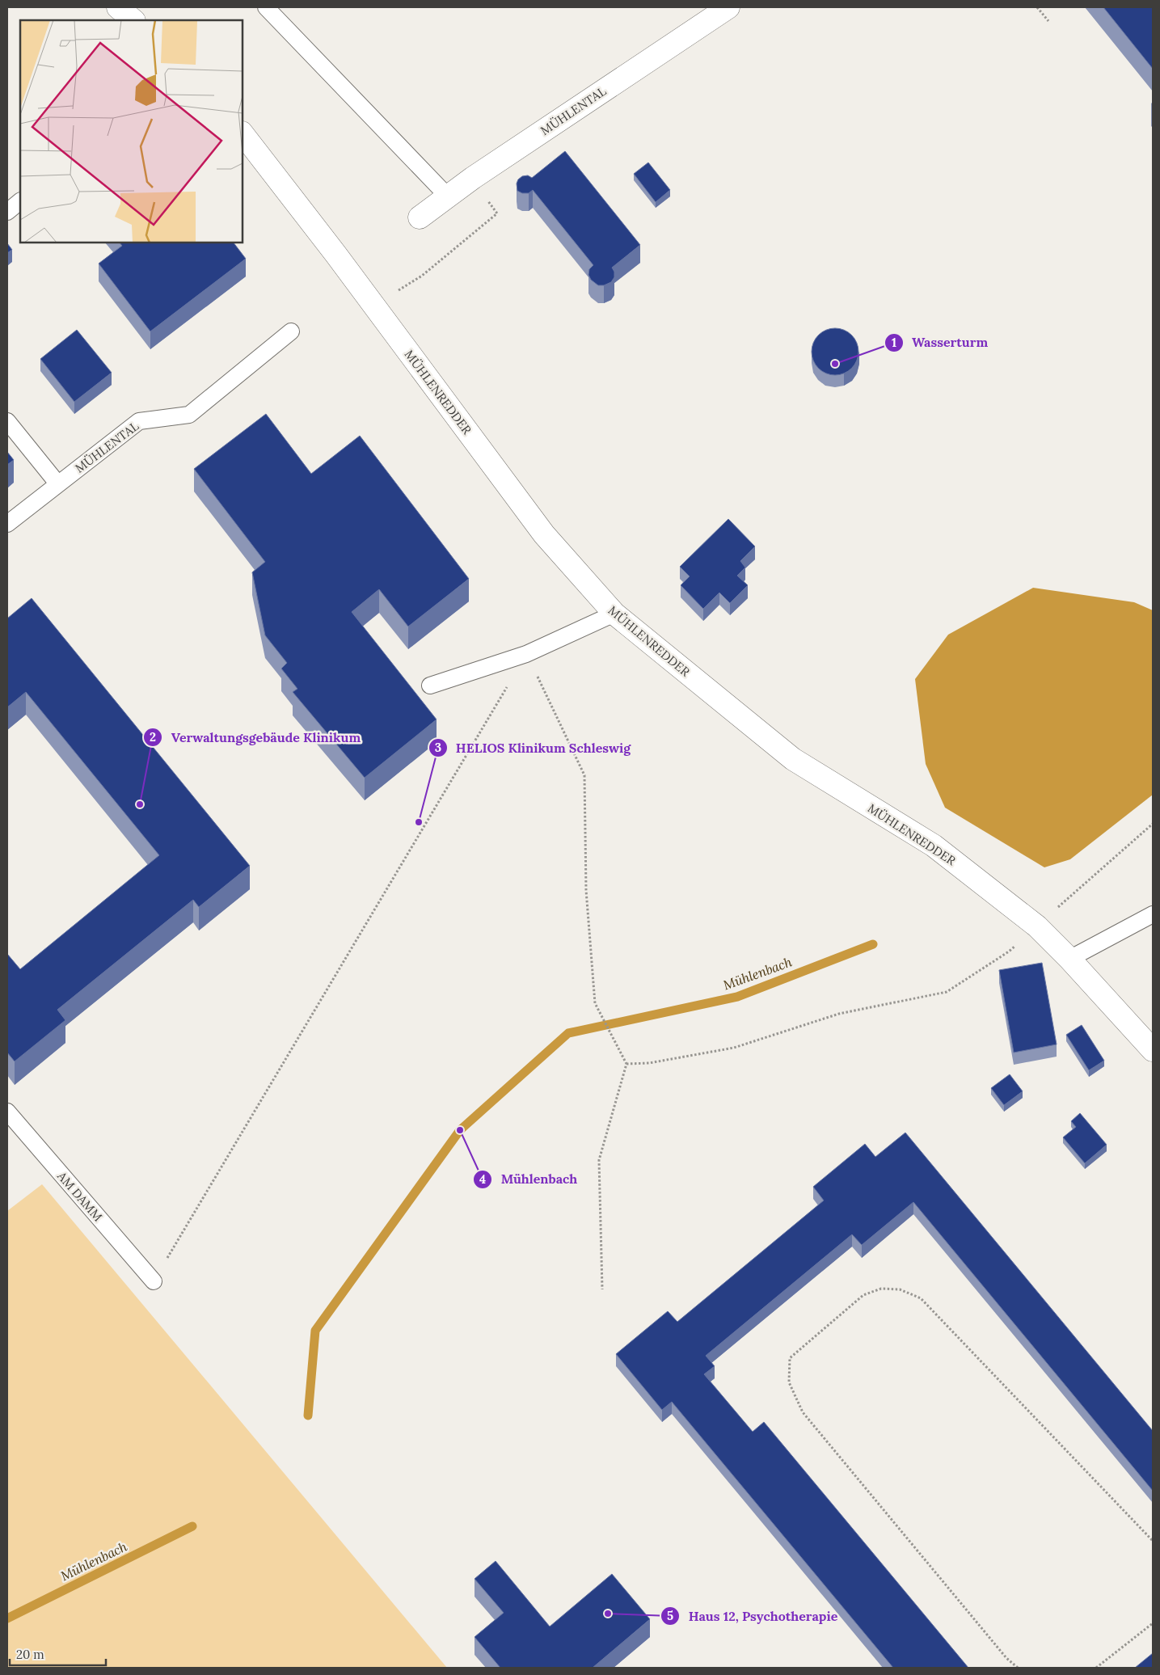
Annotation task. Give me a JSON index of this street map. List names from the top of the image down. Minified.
{"streets":{"street":["MÜHLENTAL","MÜHLENREDDER"],"lane":["AM DAMM"]},"water":["Mühlenbach"],"places":["Wasserturm","Verwaltungsgebäude Klinikum","HELIOS Klinikum Schleswig","Mühlenbach","Haus 12, Psychotherapie"],"scale_bar":"20 m"}
